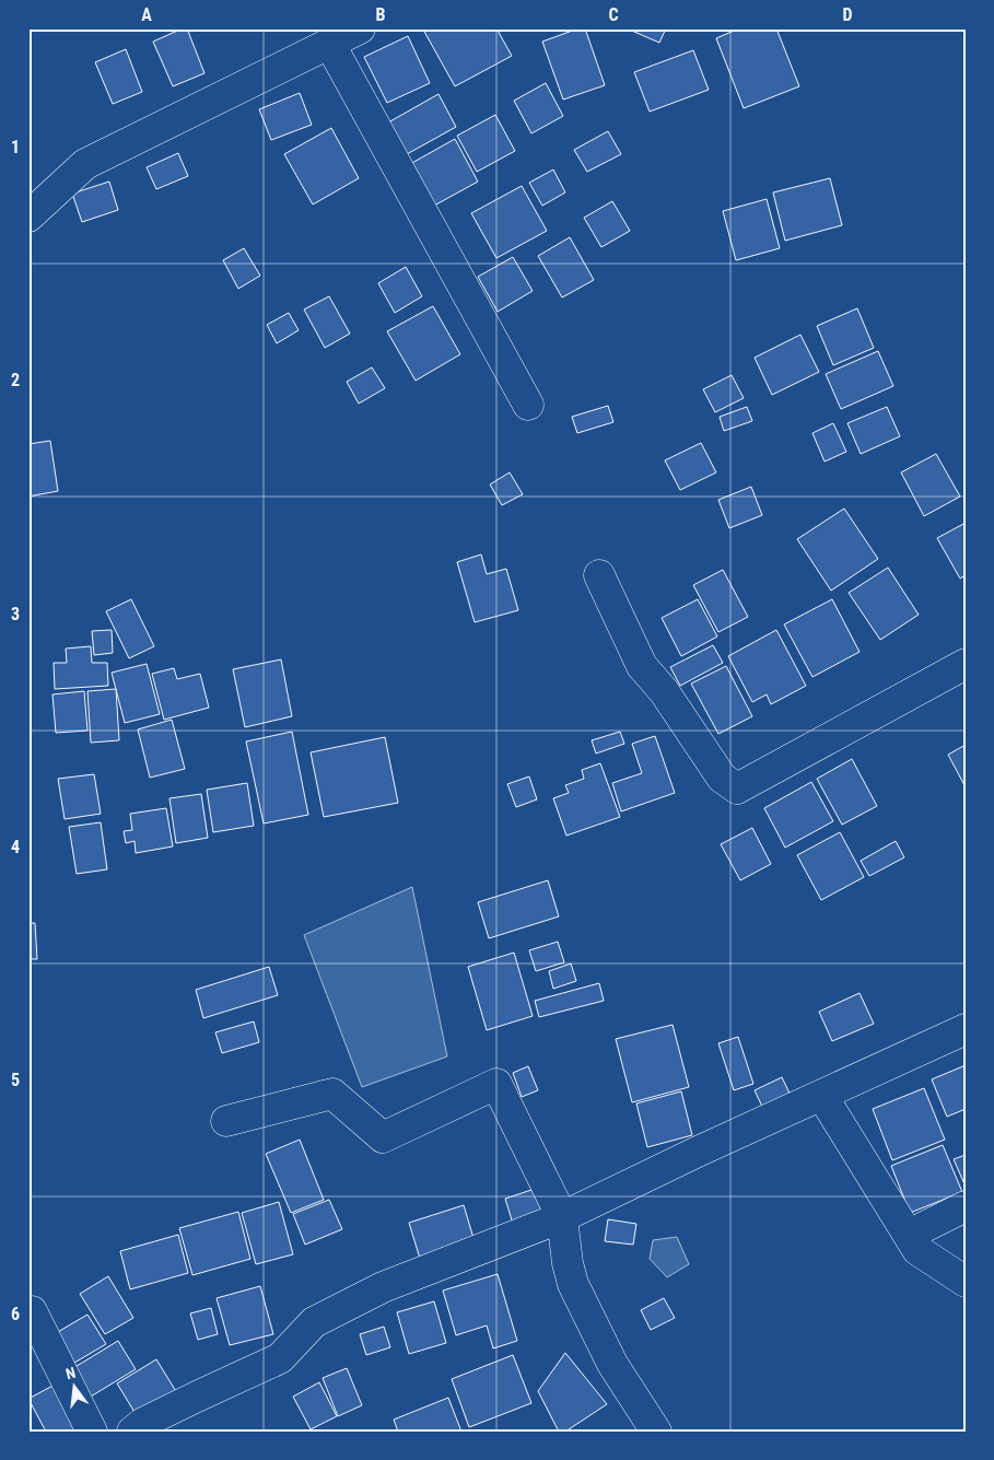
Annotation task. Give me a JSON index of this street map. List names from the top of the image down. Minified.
{"north":"top","grid":{"columns":["A","B","C","D"],"rows":["1","2","3","4","5","6"]}}
